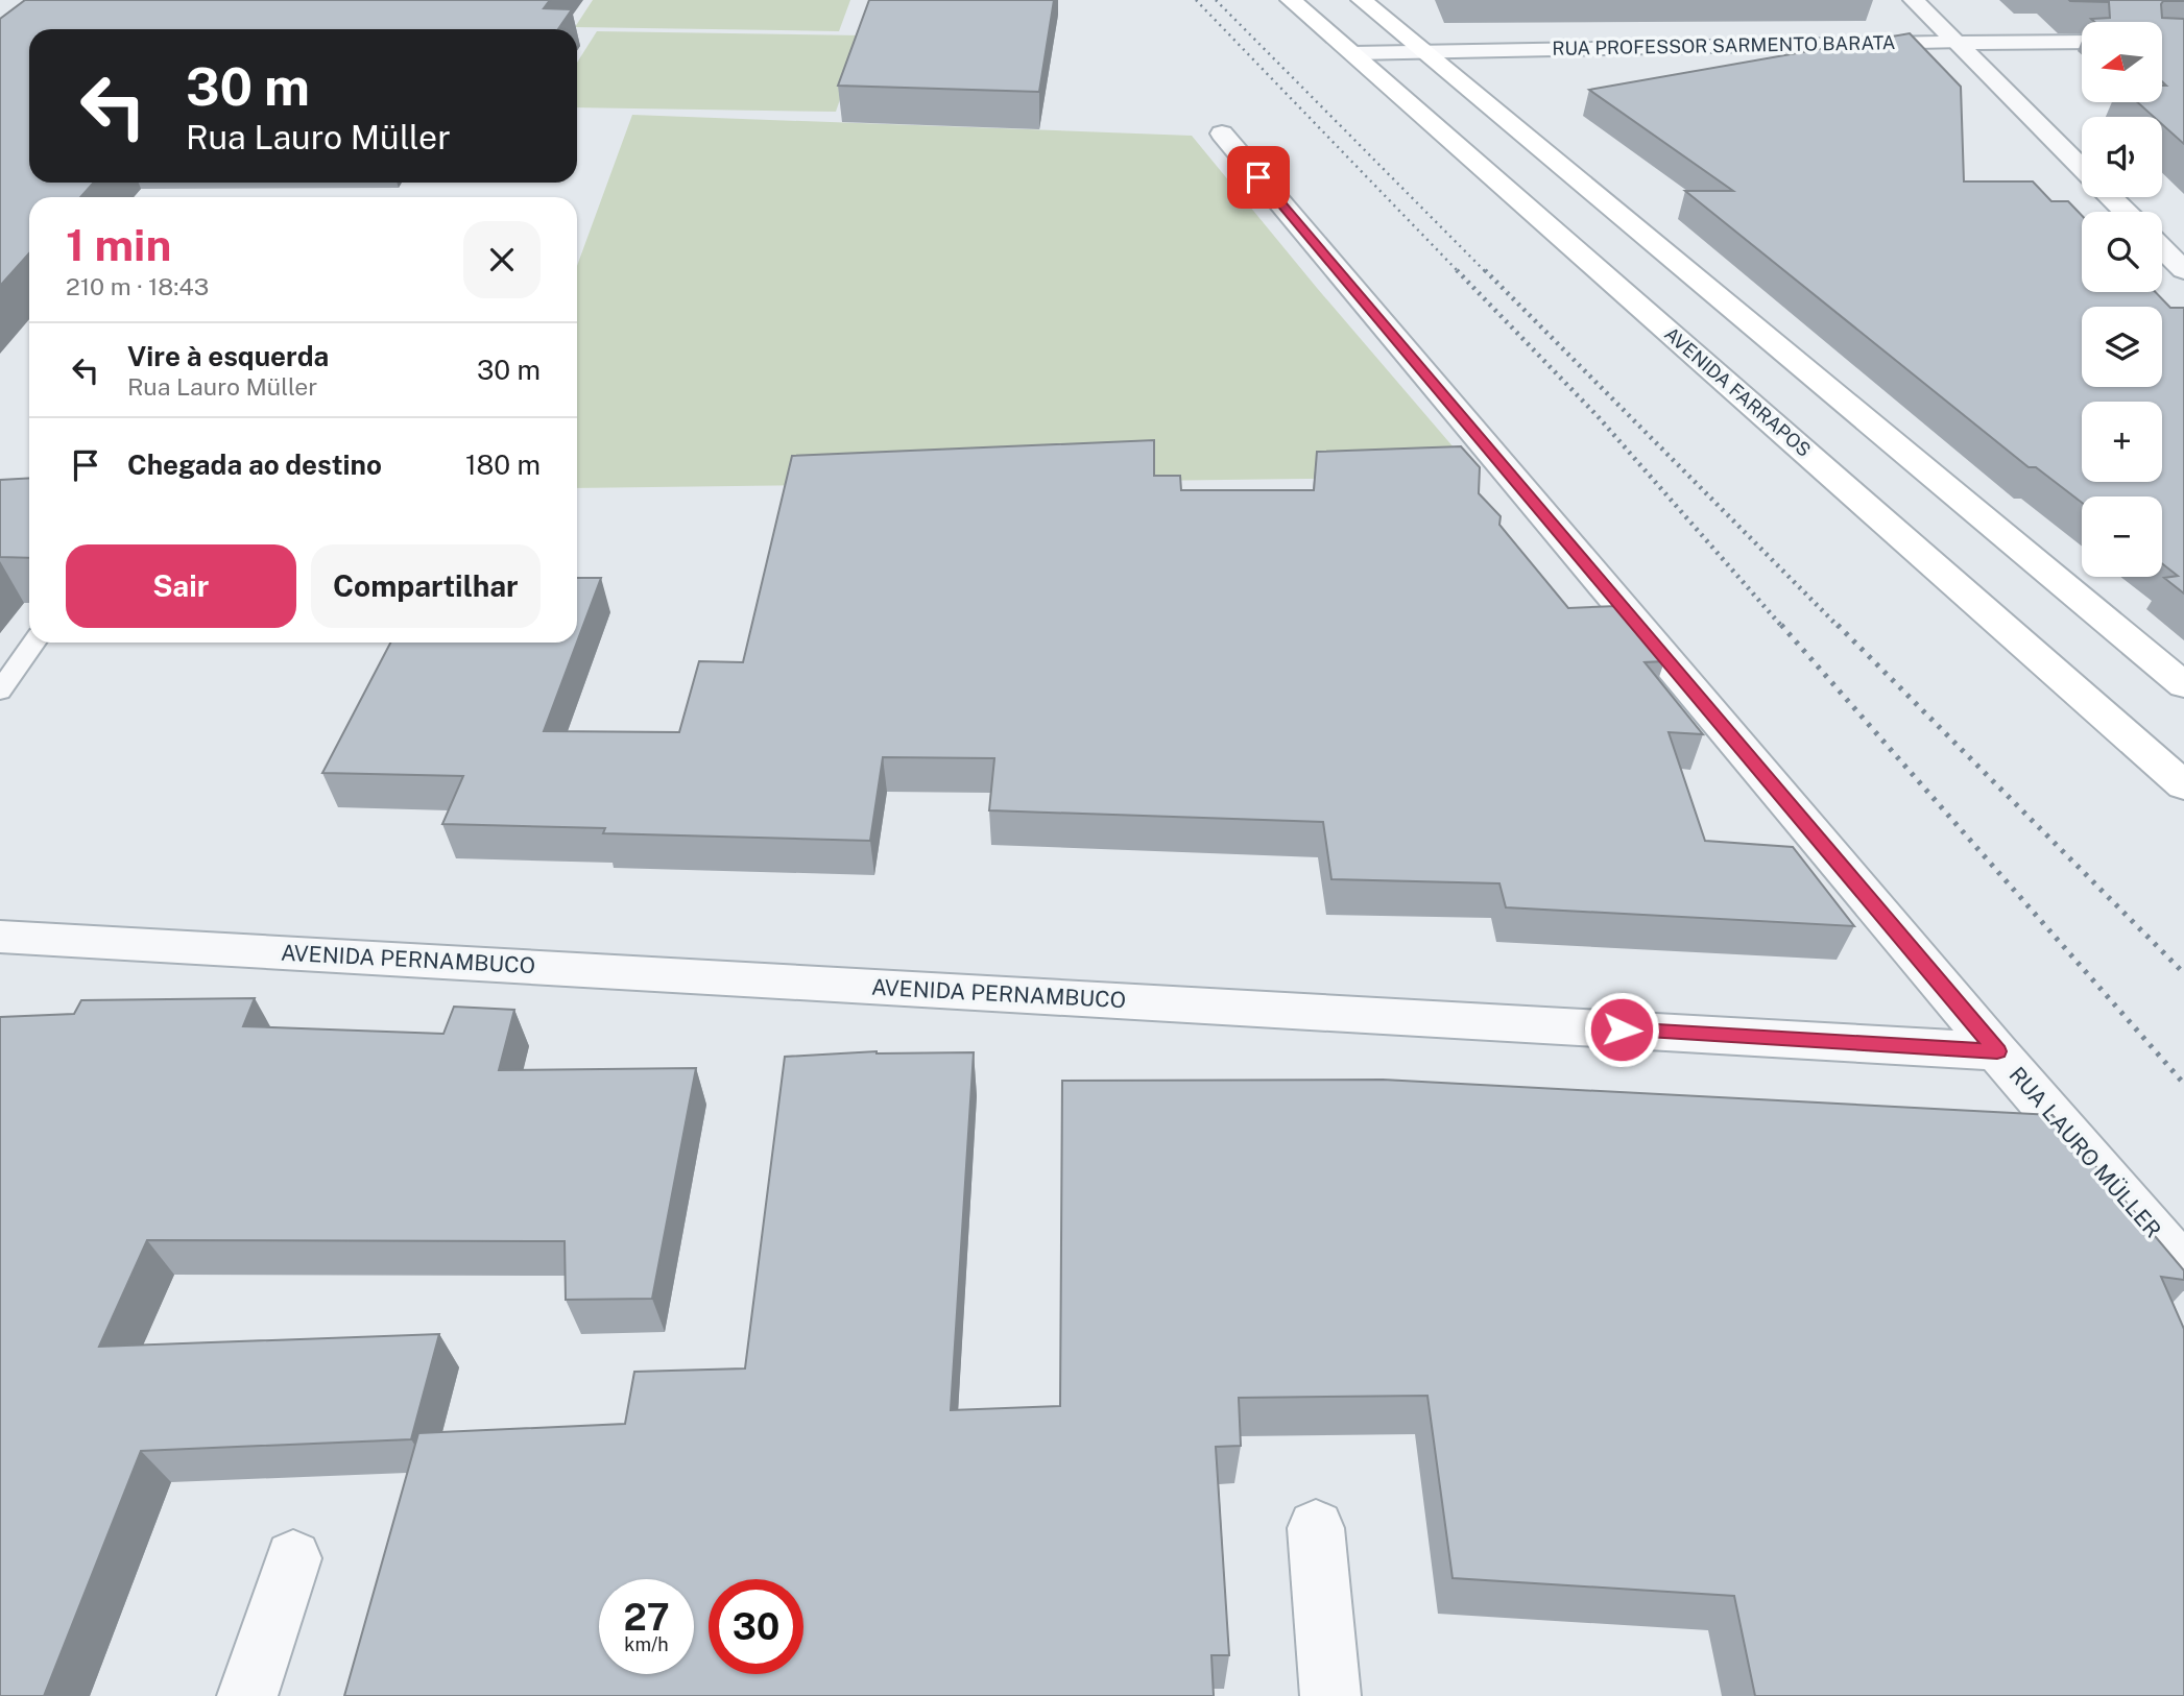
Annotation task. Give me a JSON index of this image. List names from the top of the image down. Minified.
{"streets":{"main road":["AVENIDA FARRAPOS"],"street":["RUA PROFESSOR SARMENTO BARATA","AVENIDA PERNAMBUCO","RUA LAURO MÜLLER"]},"crossings":[["RUA PROFESSOR SARMENTO BARATA","AVENIDA FARRAPOS"],["AVENIDA PERNAMBUCO","RUA LAURO MÜLLER"]],"north":"left","page":{"map_buttons":["+","−"],"turn":["30 m","Rua Lauro Müller"],"heading":["1 min","210 m · 18:43"],"list":[{"name":"Vire à esquerda","note":"Rua Lauro Müller","value":"30 m"},{"name":"Chegada ao destino","value":"180 m"}],"buttons":["Sair","Compartilhar"],"speed":"27 km/h","limit":"30"}}
